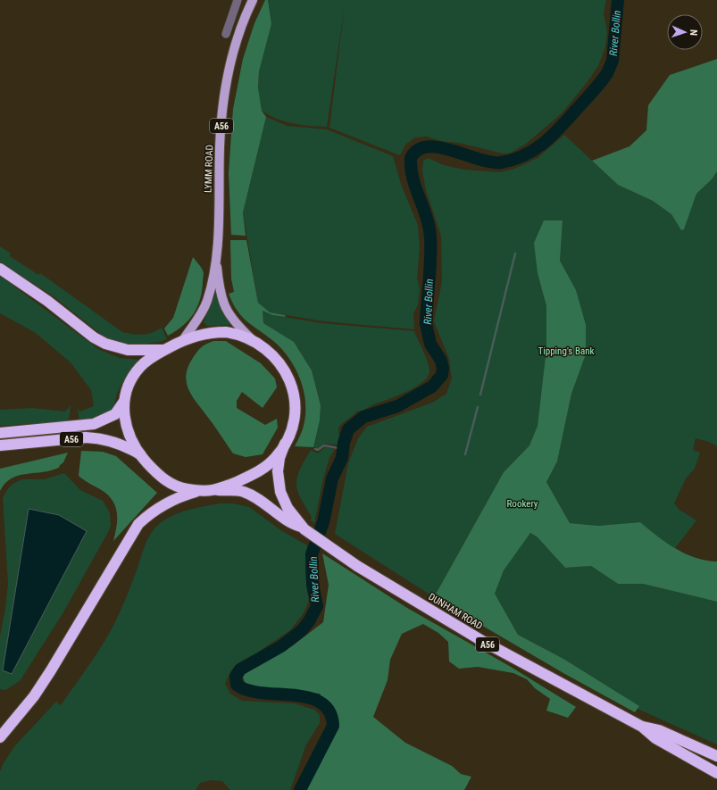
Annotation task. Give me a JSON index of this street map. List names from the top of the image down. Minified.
{"streets":{"highway":["A56","DUNHAM ROAD"],"main road":["LYMM ROAD"]},"crossings":[["A56","LYMM ROAD"],["A56","DUNHAM ROAD"]],"water":["River Bollin"],"parks":["Tipping's Bank","Rookery"],"north":"right"}
